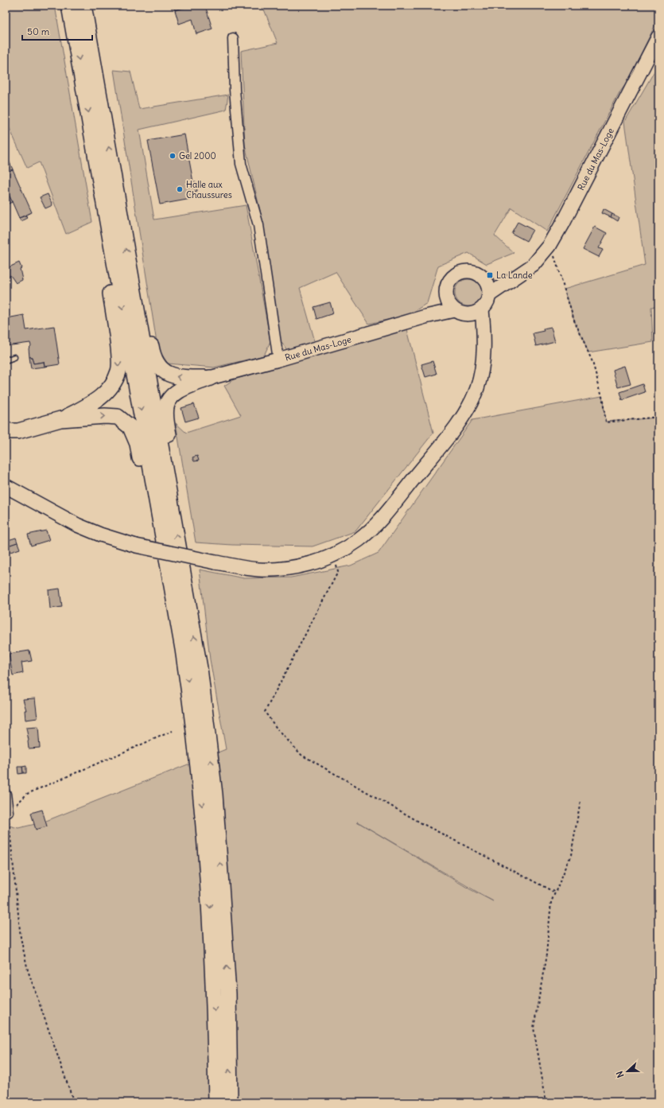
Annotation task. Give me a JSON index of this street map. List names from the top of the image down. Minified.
{"streets":{"main road":["Rue du Mas-Loge"]},"places":{"other":["Gel 2000","Halle aux Chaussures"],"transit":["La Lande"]},"scale_bar":"50 m","north":"left"}
